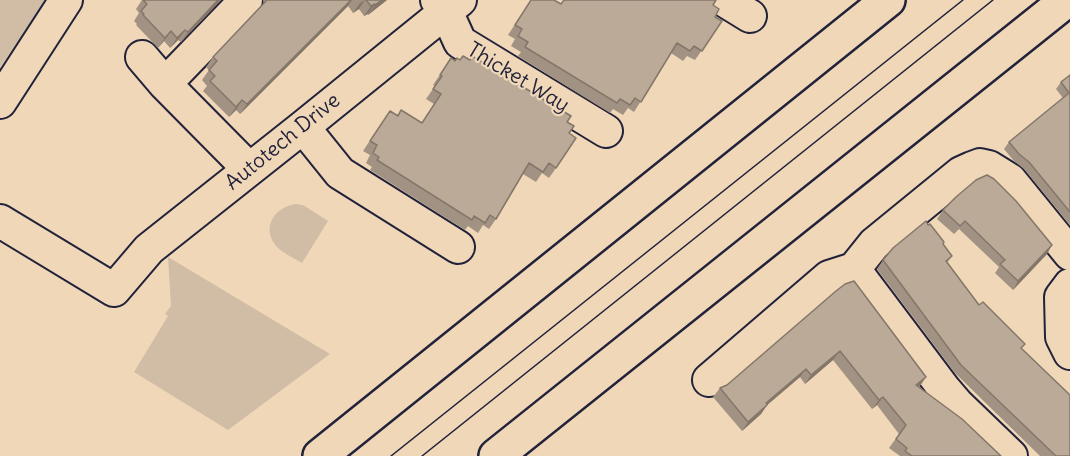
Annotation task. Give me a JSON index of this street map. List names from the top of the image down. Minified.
{"streets":{"street":["Thicket Way","Autotech Drive"]},"crossings":[["Thicket Way","Autotech Drive"]]}
